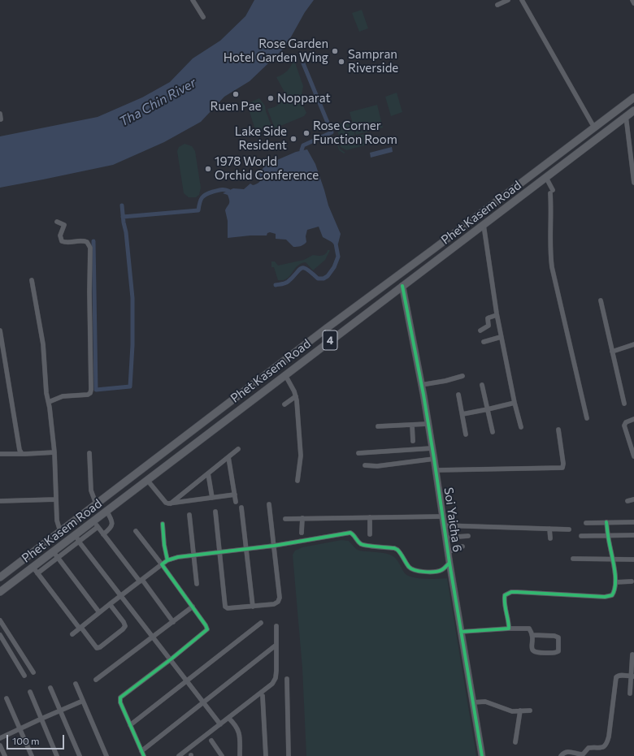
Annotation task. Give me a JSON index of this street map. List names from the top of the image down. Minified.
{"streets":{"main road":["Phet Kasem Road","4"],"street":["Soi Yaicha 6"]},"crossings":[["Phet Kasem Road","Soi Yaicha 6"]],"water":["Tha Chin River"],"places":["Rose Garden Hotel Garden Wing","Sampran Riverside","Ruen Pae","Nopparat","Rose Corner Function Room","Lake Side Resident","1978 World Orchid Conference"],"scale_bar":"100 m"}
